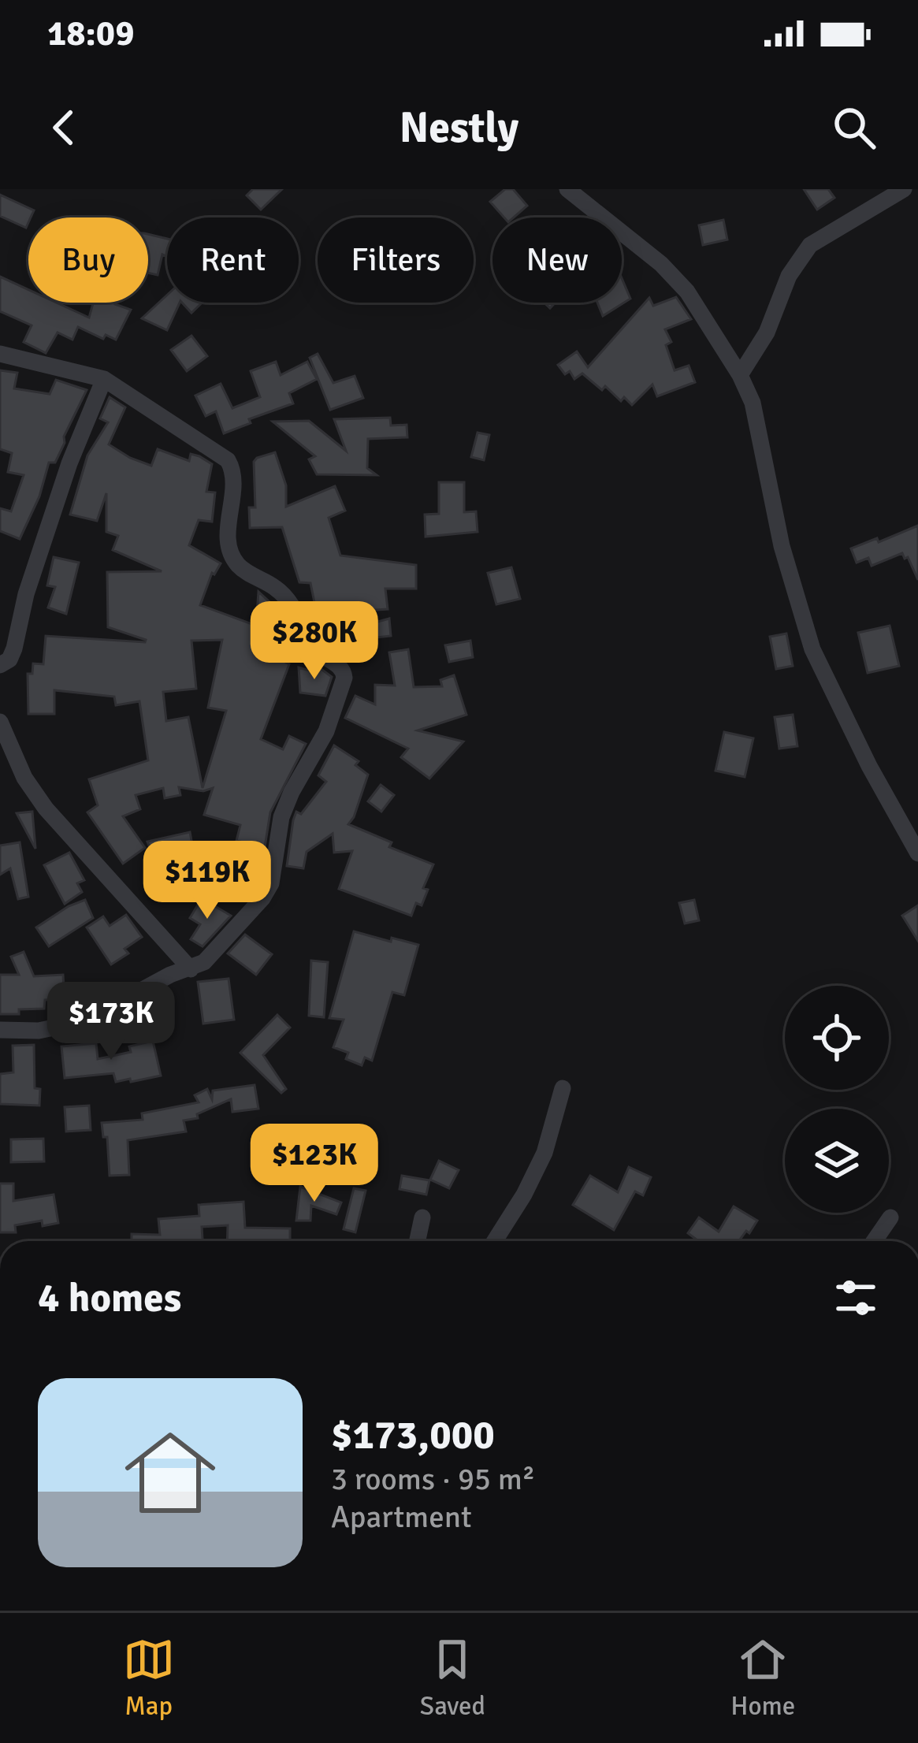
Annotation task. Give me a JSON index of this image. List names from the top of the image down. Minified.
{"page":{"status":"18:09","header":"Nestly","chip":["Buy","Rent","Filters","New"],"price":["$280K","$119K","$173K","$123K"],"heading":"4 homes","list":[{"name":"$173,000","note":"3 rooms · 95 m² · Apartment"}],"tabs":["Map","Saved","Home"]}}
